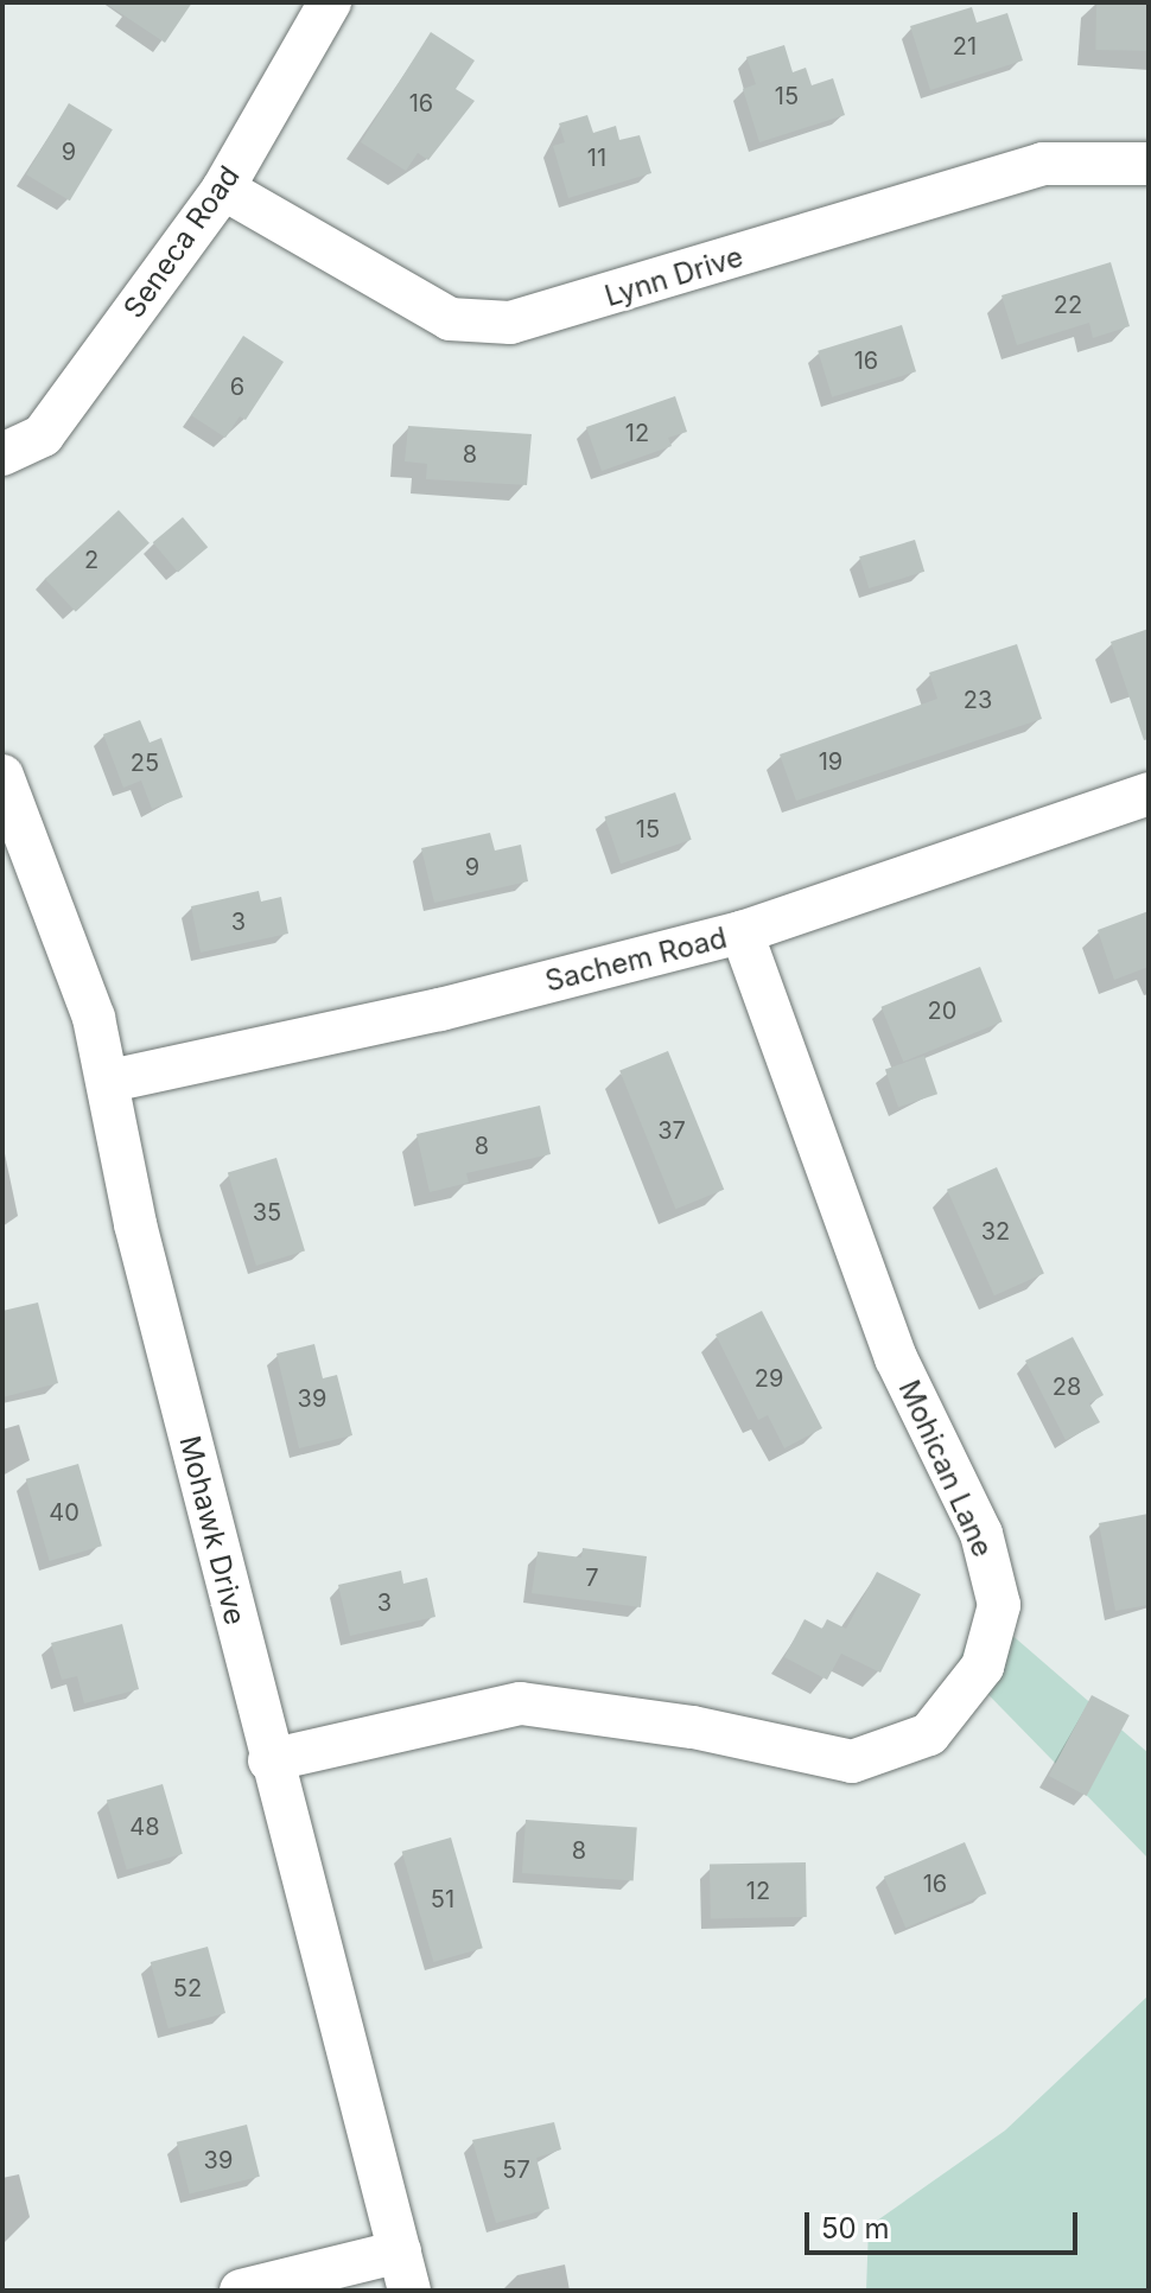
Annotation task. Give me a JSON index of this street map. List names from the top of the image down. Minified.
{"streets":{"street":["Seneca Road","Lynn Drive","Sachem Road","Mohican Lane","Mohawk Drive"]},"crossings":[["Seneca Road","Lynn Drive"],["Sachem Road","Mohican Lane"],["Sachem Road","Mohawk Drive"],["Mohican Lane","Mohawk Drive"]],"house_numbers":["21","15","16","9","11","22","16","6","12","8","2","23","19","25","15","9","3","20","37","8","35","32","29","28","39","40","7","3","48","8","16","12","51","52","39","57"],"scale_bar":"50 m"}
